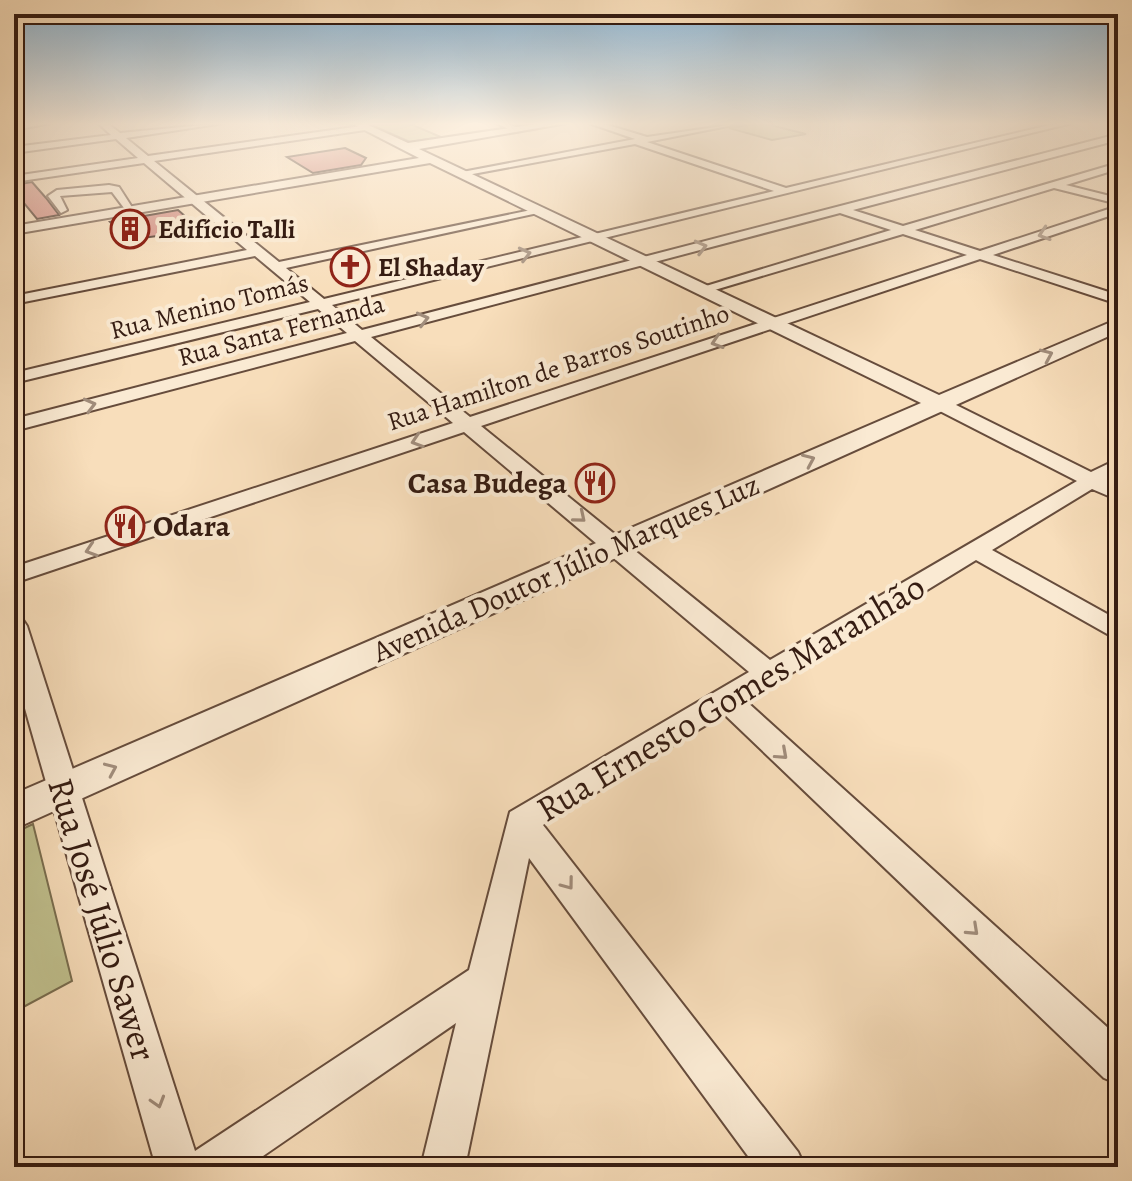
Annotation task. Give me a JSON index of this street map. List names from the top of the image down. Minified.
{"streets":{"street":["Rua Menino Tomás","Rua Santa Fernanda","Rua Hamilton de Barros Soutinho","Avenida Doutor Júlio Marques Luz","Rua Ernesto Gomes Maranhão","Rua José Júlio Sawer"]},"crossings":[["Avenida Doutor Júlio Marques Luz","Rua José Júlio Sawer"]],"one_way":["Rua José Júlio Sawer"],"places":{"building":["Edifício Talli"],"church":["El Shaday"],"restaurant":["Casa Budega","Odara"]}}
